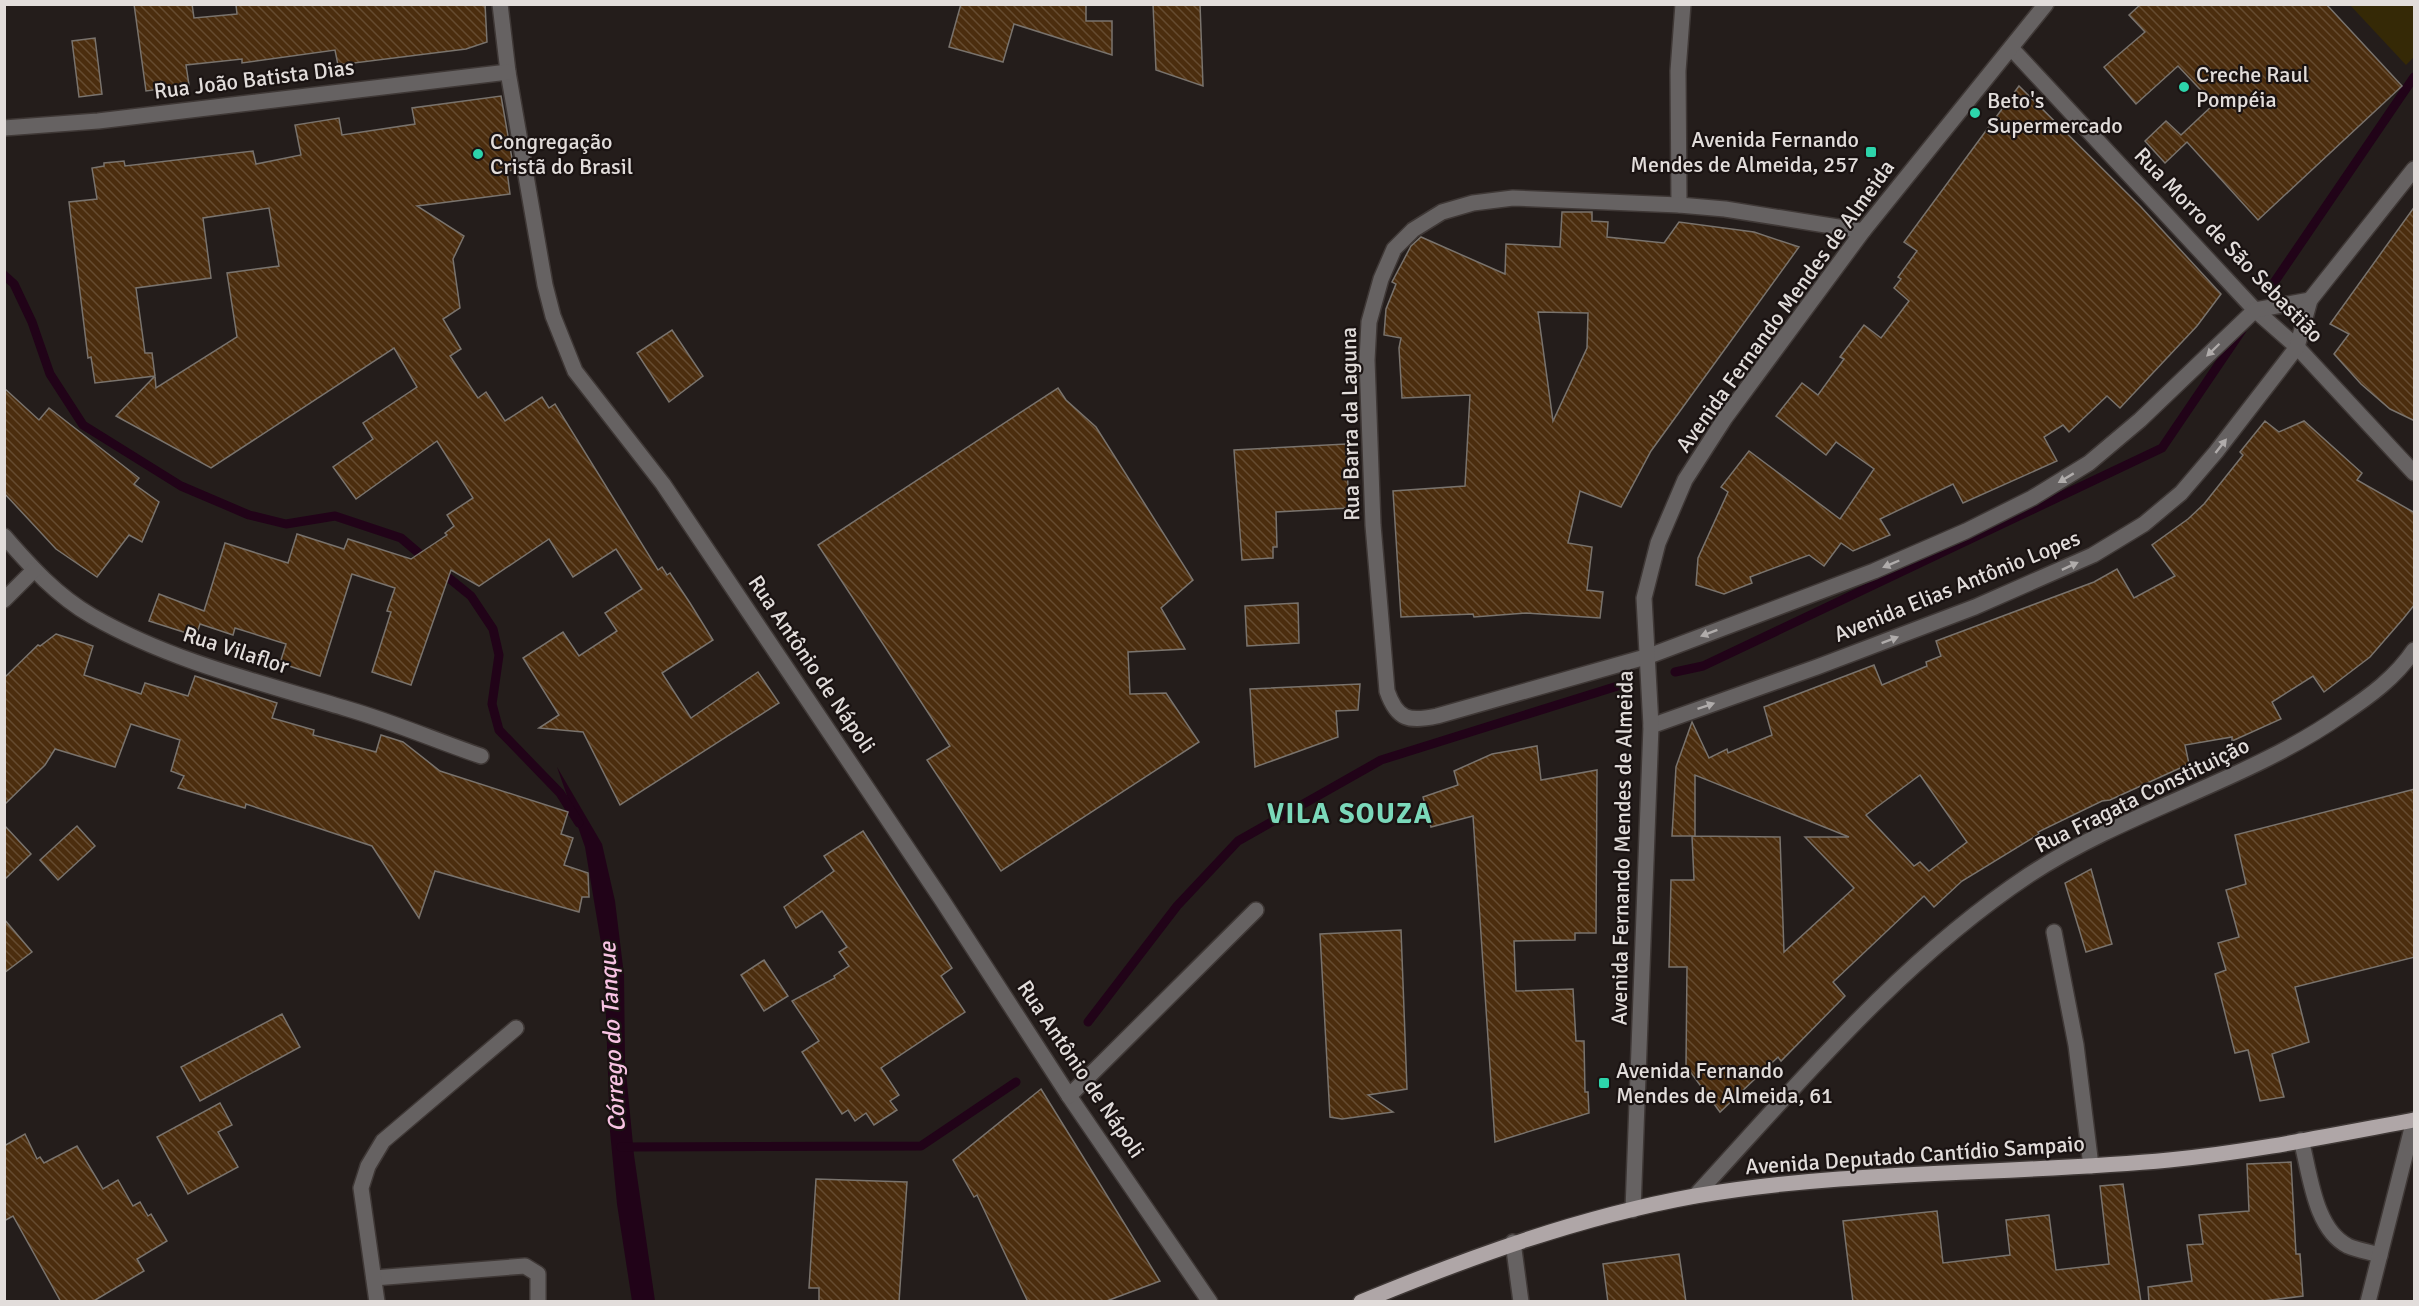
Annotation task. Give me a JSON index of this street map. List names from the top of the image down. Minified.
{"streets":{"main road":["Avenida Deputado Cantídio Sampaio"],"street":["Rua João Batista Dias","Rua Morro de São Sebastião","Avenida Fernando Mendes de Almeida","Rua Barra da Laguna","Avenida Elias Antônio Lopes","Rua Vilaflor","Rua Antônio de Nápoli","Rua Fragata Constituição"]},"crossings":[["Rua João Batista Dias","Rua Antônio de Nápoli"],["Rua Morro de São Sebastião","Avenida Fernando Mendes de Almeida"],["Rua Morro de São Sebastião","Avenida Elias Antônio Lopes"],["Avenida Fernando Mendes de Almeida","Rua Barra da Laguna"],["Avenida Fernando Mendes de Almeida","Avenida Elias Antônio Lopes"],["Avenida Fernando Mendes de Almeida","Avenida Deputado Cantídio Sampaio"],["Rua Barra da Laguna","Avenida Elias Antônio Lopes"],["Rua Fragata Constituição","Avenida Deputado Cantídio Sampaio"]],"districts":["VILA SOUZA"],"water":["Córrego do Tanque"],"places":{"other":["Creche Raul Pompéia","Beto's Supermercado","Congregação Cristã do Brasil"],"transit":["Avenida Fernando Mendes de Almeida, 257","Avenida Fernando Mendes de Almeida, 61"]}}
